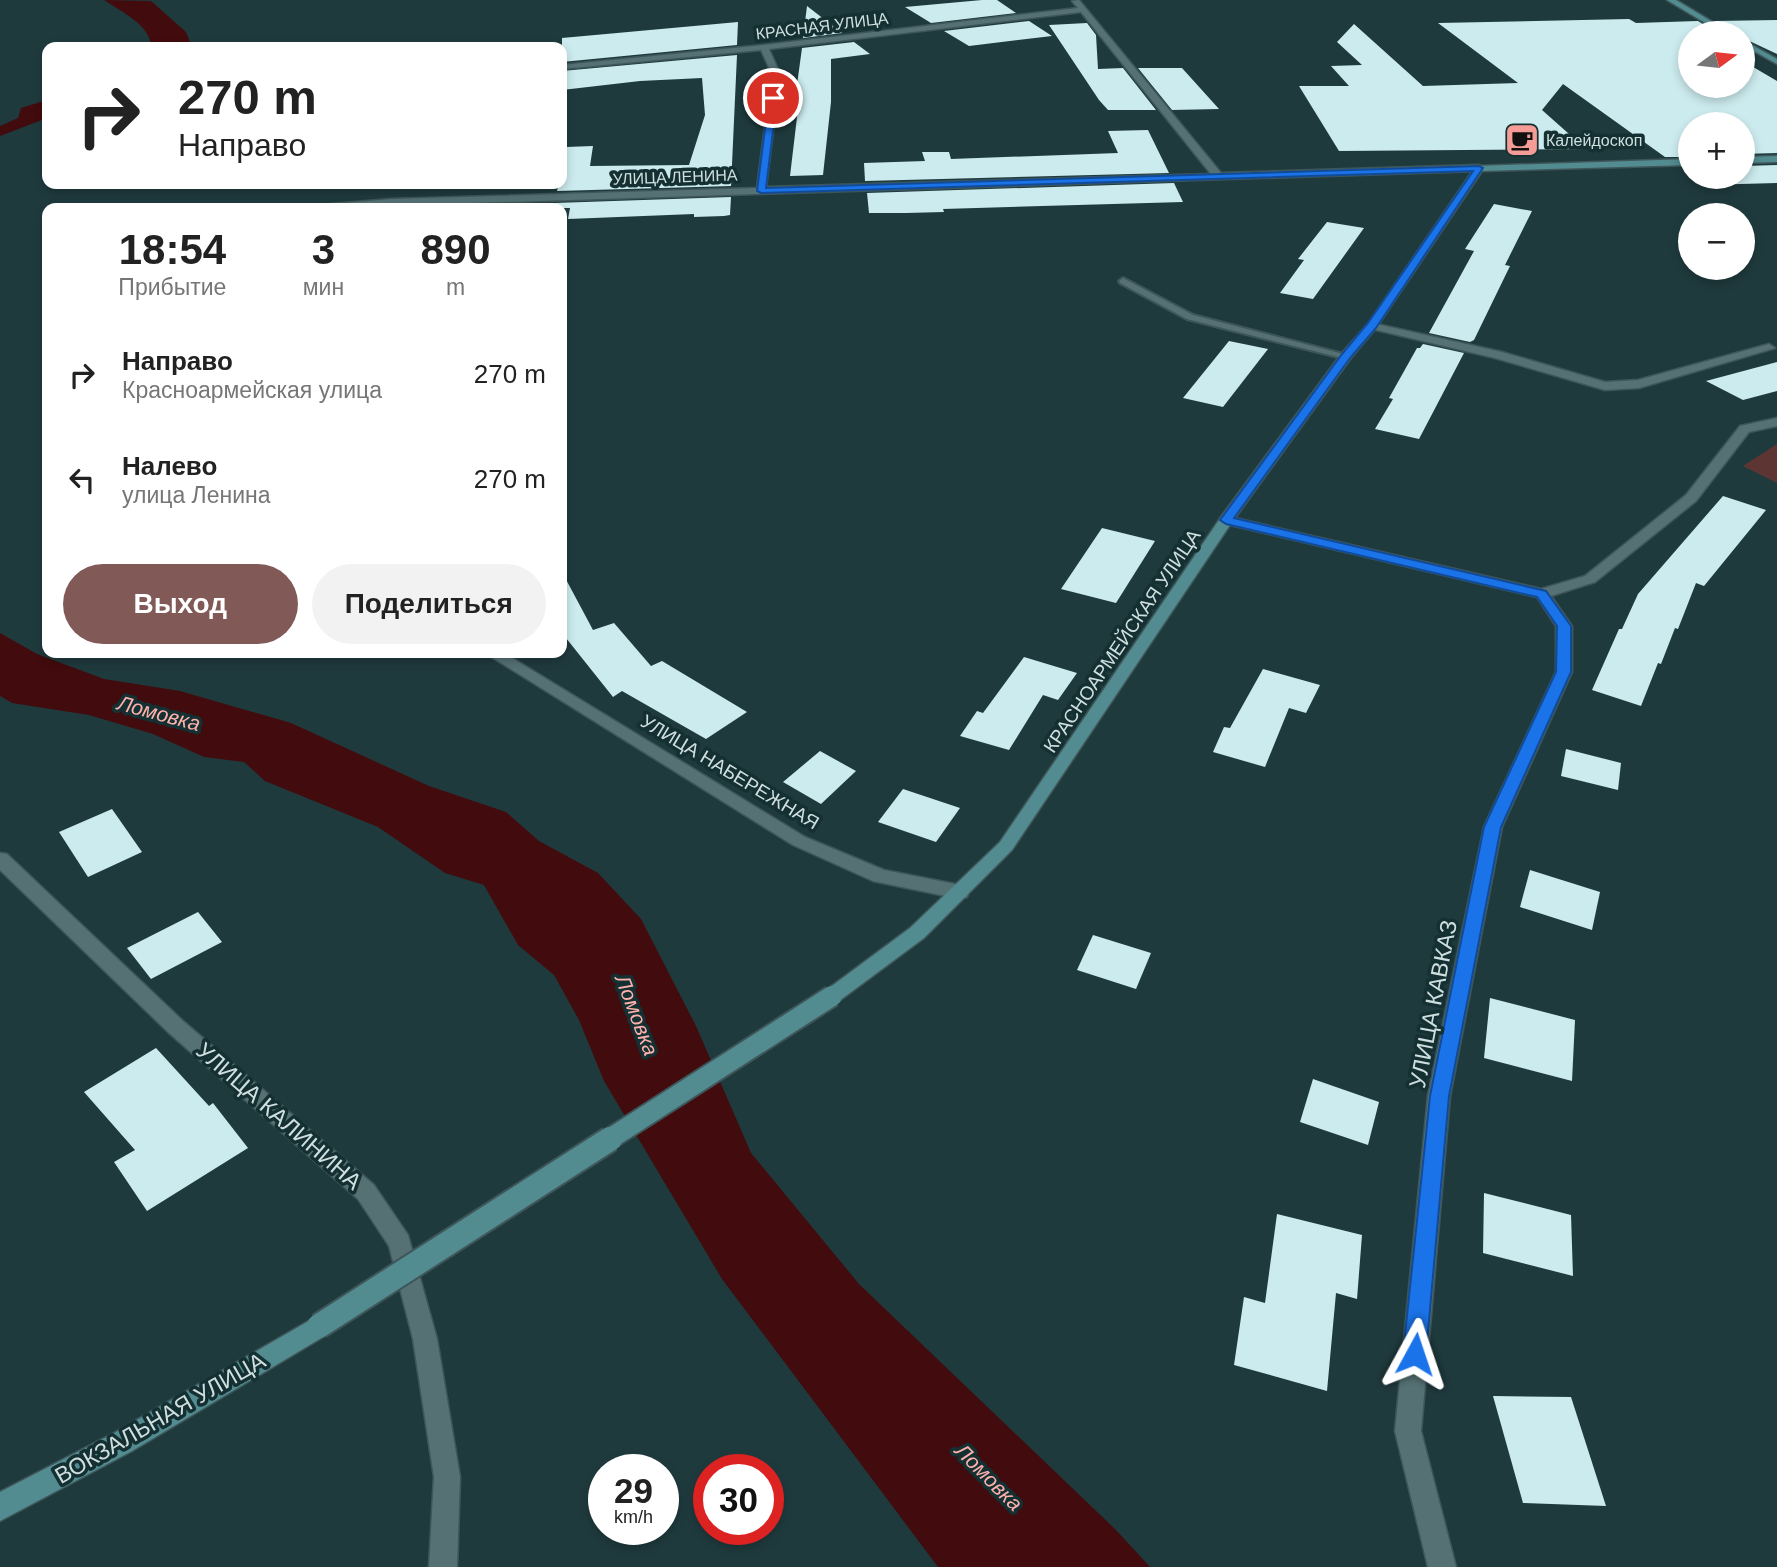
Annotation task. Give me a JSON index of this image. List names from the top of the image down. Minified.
{"streets":{"street":["КРАСНАЯ УЛИЦА","УЛИЦА ЛЕНИНА","КРАСНОАРМЕЙСКАЯ УЛИЦА","УЛИЦА НАБЕРЕЖНАЯ","УЛИЦА КАВКАЗ","УЛИЦА КАЛИНИНА","ВОКЗАЛЬНАЯ УЛИЦА"]},"crossings":[["УЛИЦА ЛЕНИНА","КРАСНОАРМЕЙСКАЯ УЛИЦА"],["КРАСНОАРМЕЙСКАЯ УЛИЦА","УЛИЦА НАБЕРЕЖНАЯ"],["КРАСНОАРМЕЙСКАЯ УЛИЦА","ВОКЗАЛЬНАЯ УЛИЦА"]],"water":["Ломовка"],"places":{"cafe":["Калейдоскоп"]},"north":"right","page":{"map_buttons":["+","−"],"turn":["270 m","Направо"],"eta":["18:54","Прибытие","3","мин","890","m"],"list":[{"name":"Направо","note":"Красноармейская улица","value":"270 m"},{"name":"Налево","note":"улица Ленина","value":"270 m"}],"buttons":["Выход","Поделиться"],"speed":"29 km/h","limit":"30"}}
